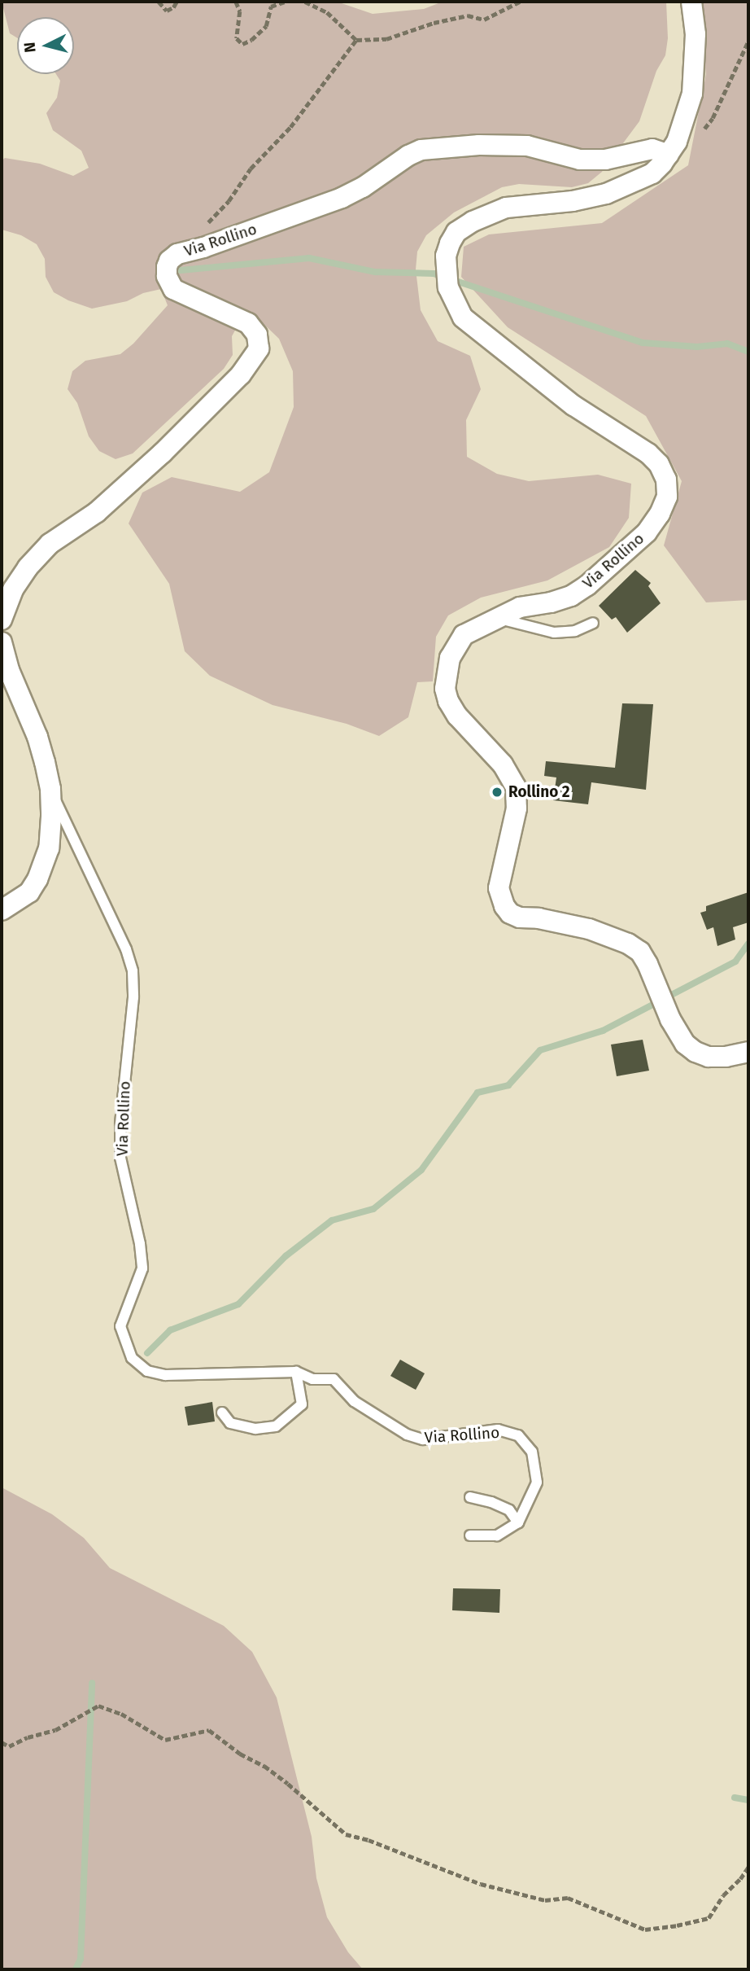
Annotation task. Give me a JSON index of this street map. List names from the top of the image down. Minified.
{"streets":{"street":["Via Rollino"]},"places":["Rollino 2"],"north":"left"}
